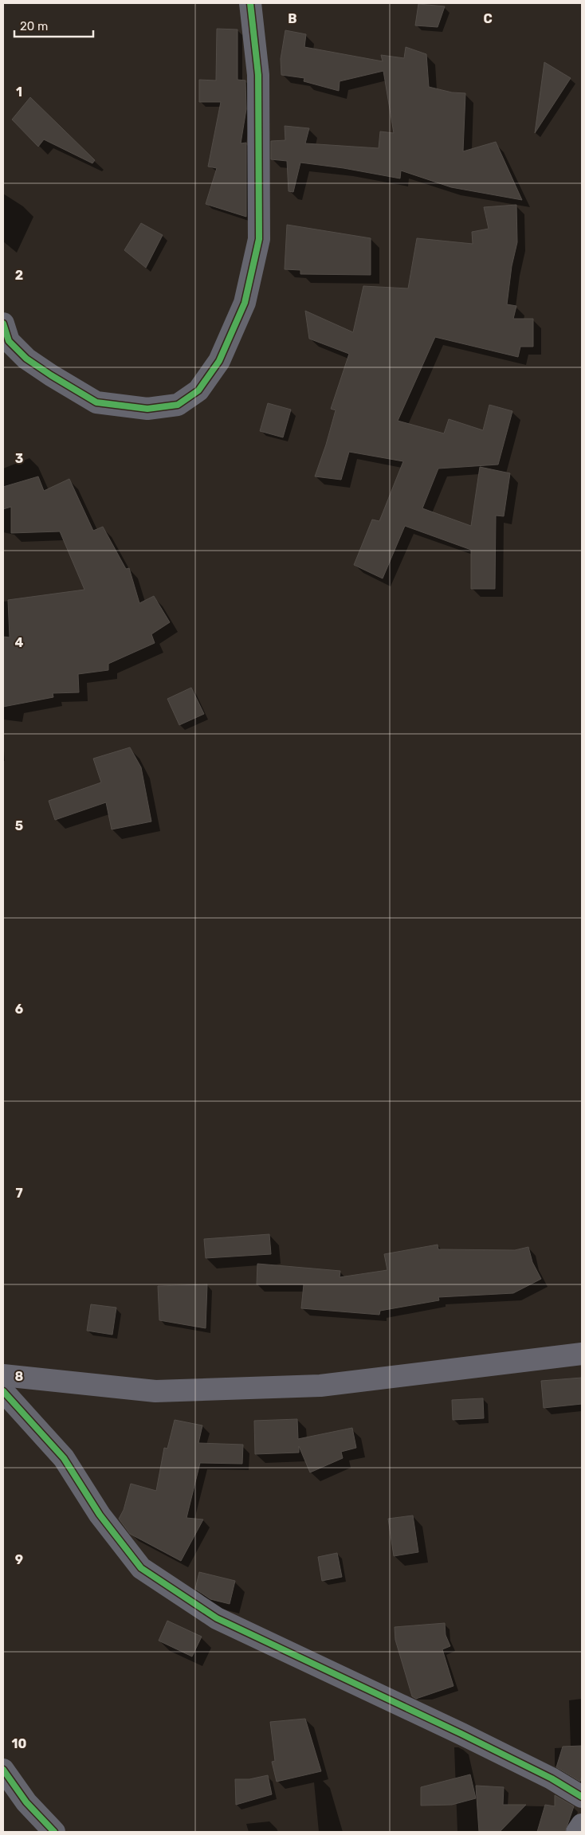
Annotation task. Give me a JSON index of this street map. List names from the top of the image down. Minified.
{"scale_bar":"20 m","grid":{"columns":["B","C"],"rows":["1","2","3","4","5","6","7","8","9","10"]}}
